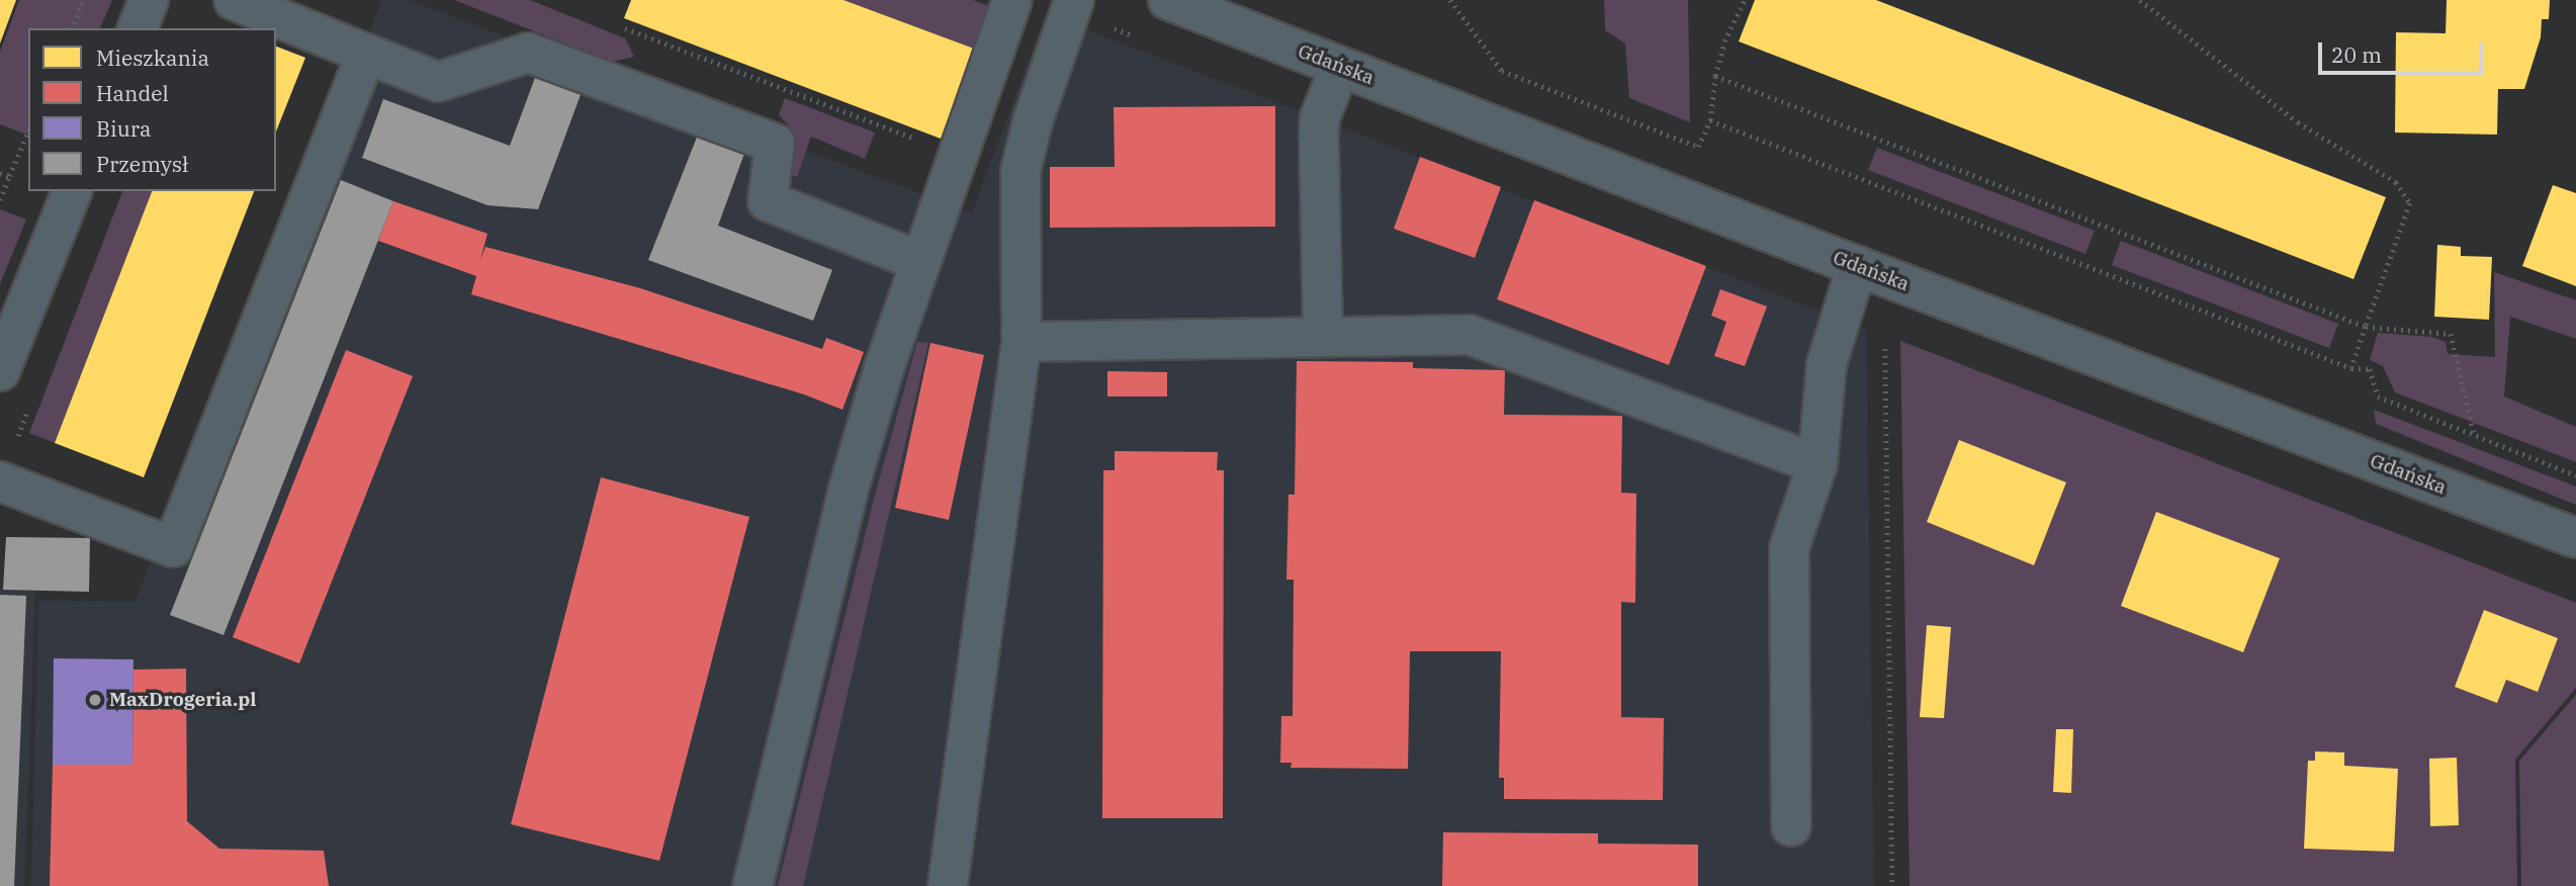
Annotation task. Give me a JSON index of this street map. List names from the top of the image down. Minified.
{"streets":{"street":["Gdańska"]},"places":["MaxDrogeria.pl"],"legend":["Mieszkania","Handel","Biura","Przemysł"],"scale_bar":"20 m"}
